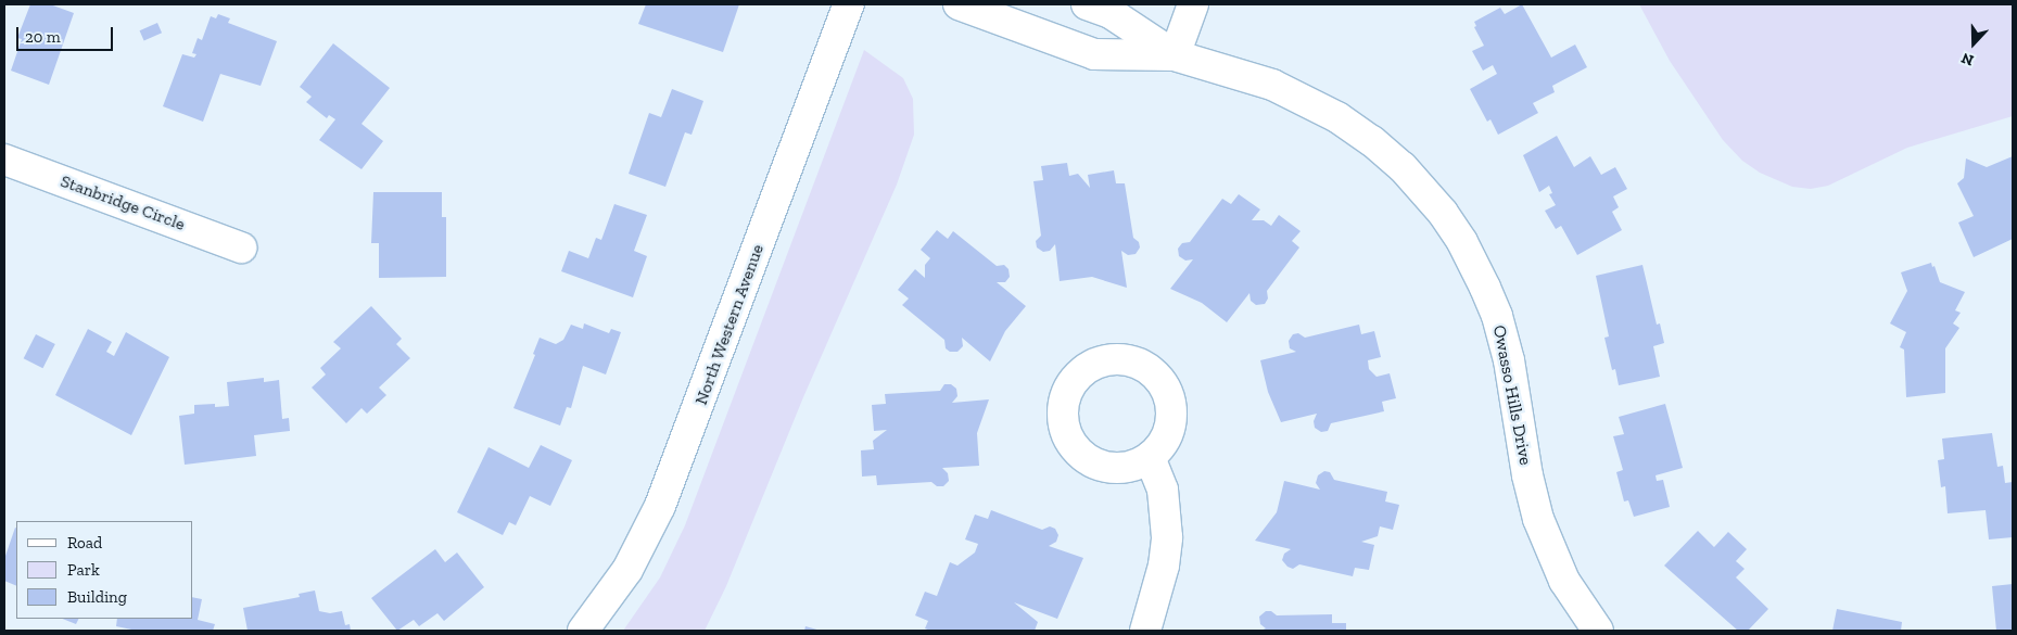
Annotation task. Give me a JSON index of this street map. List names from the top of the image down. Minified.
{"streets":{"street":["Stanbridge Circle","North Western Avenue","Owasso Hills Drive"]},"legend":["Road","Park","Building"],"scale_bar":"20 m","north":"bottom"}
